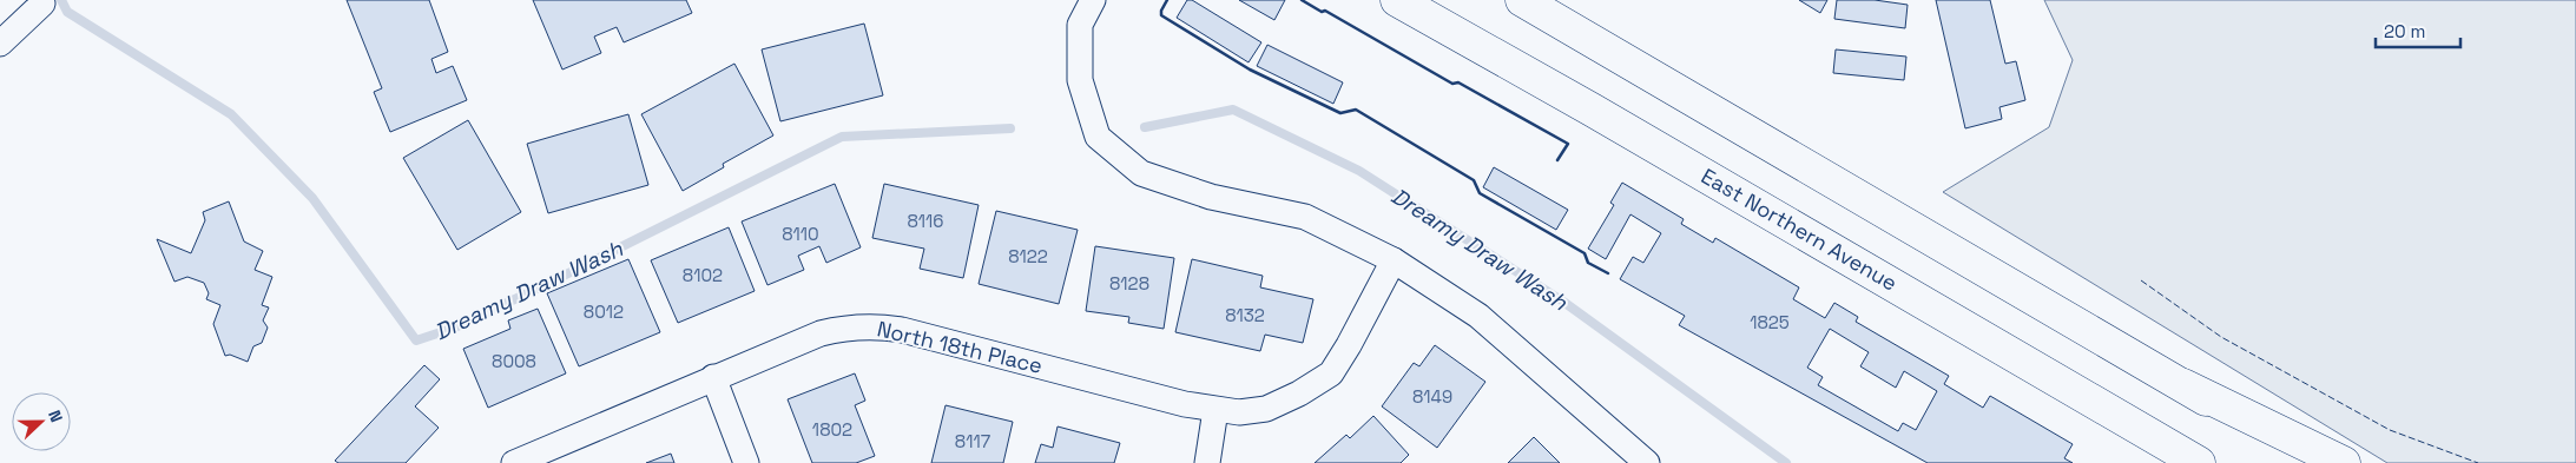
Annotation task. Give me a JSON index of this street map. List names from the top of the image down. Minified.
{"streets":{"main road":["East Northern Avenue"],"street":["North 18th Place"]},"water":["Dreamy Draw Wash"],"house_numbers":["8116","8110","8122","8102","8128","8012","8132","1825","8008","8149","1802","8117"],"scale_bar":"20 m","north":"right"}
